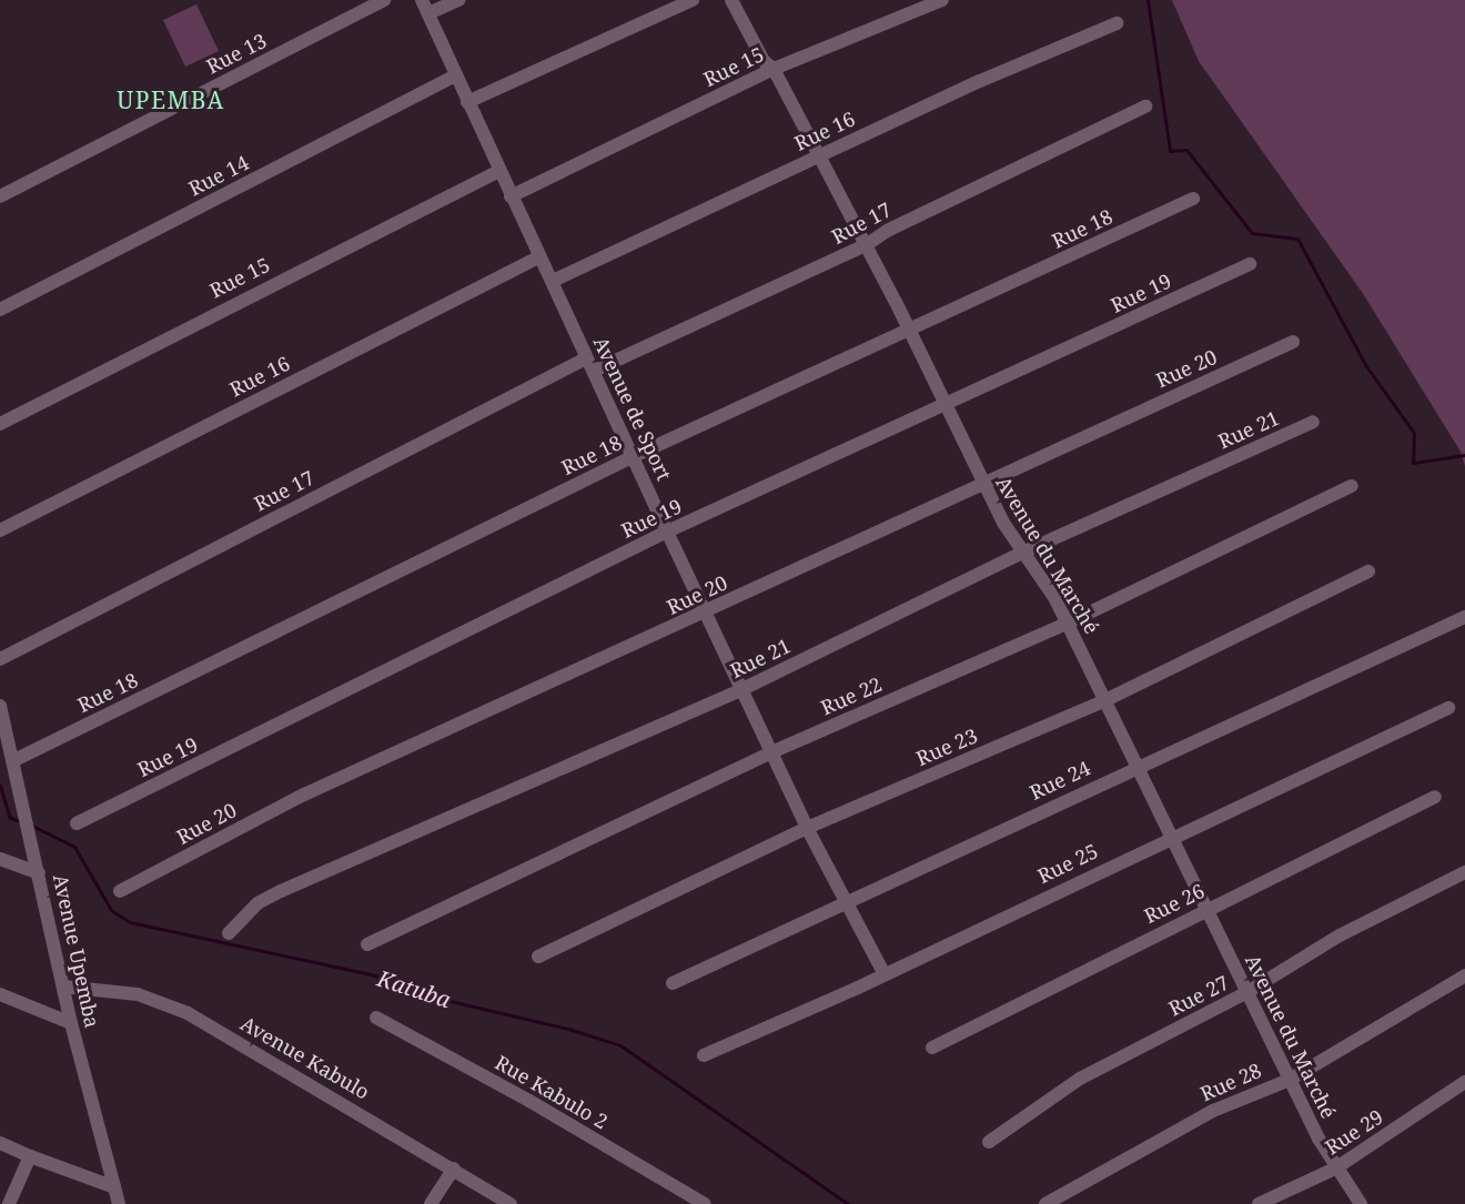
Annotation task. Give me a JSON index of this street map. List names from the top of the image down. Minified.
{"streets":{"street":["Rue 13","Rue 15","Rue 16","Rue 14","Rue 17","Rue 18","Rue 19","Rue 20","Avenue de Sport","Rue 21","Avenue du Marché","Rue 22","Rue 23","Rue 24","Rue 25","Rue 26","Avenue Upemba","Rue 27","Avenue Kabulo","Rue 28","Rue Kabulo 2","Rue 29"]},"crossings":[["Rue 15","Avenue de Sport"],["Rue 15","Avenue du Marché"],["Rue 16","Avenue de Sport"],["Rue 16","Avenue du Marché"],["Rue 14","Avenue de Sport"],["Rue 17","Avenue de Sport"],["Rue 17","Avenue du Marché"],["Rue 18","Avenue de Sport"],["Rue 18","Avenue du Marché"],["Rue 18","Avenue Upemba"],["Rue 19","Avenue de Sport"],["Rue 19","Avenue du Marché"],["Rue 20","Avenue de Sport"],["Rue 20","Avenue du Marché"],["Avenue de Sport","Rue 21"],["Avenue de Sport","Rue 22"],["Avenue de Sport","Rue 23"],["Avenue de Sport","Rue 24"],["Avenue de Sport","Rue 25"],["Rue 21","Avenue du Marché"],["Avenue du Marché","Rue 22"],["Avenue du Marché","Rue 23"],["Avenue du Marché","Rue 24"],["Avenue du Marché","Rue 25"],["Avenue du Marché","Rue 26"],["Avenue du Marché","Rue 27"],["Avenue du Marché","Rue 28"],["Avenue du Marché","Rue 29"],["Avenue Upemba","Avenue Kabulo"]],"districts":["UPEMBA"],"water":["Katuba"]}
